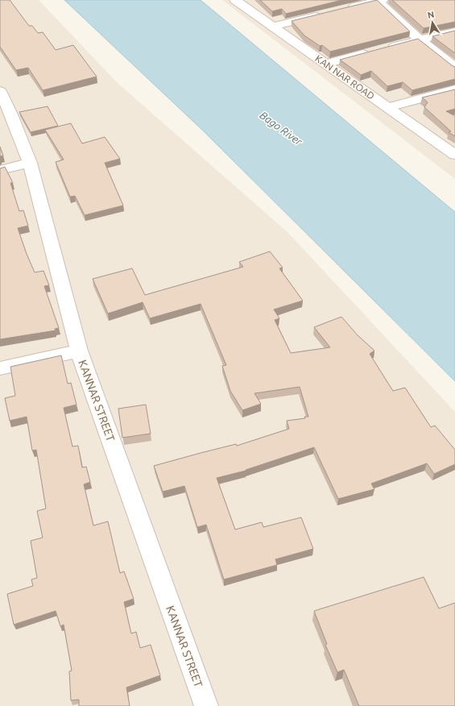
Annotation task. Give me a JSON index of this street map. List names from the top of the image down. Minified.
{"streets":{"street":["KAN NAR ROAD","KANNAR STREET"]},"water":["Bago River"],"north":"top"}
